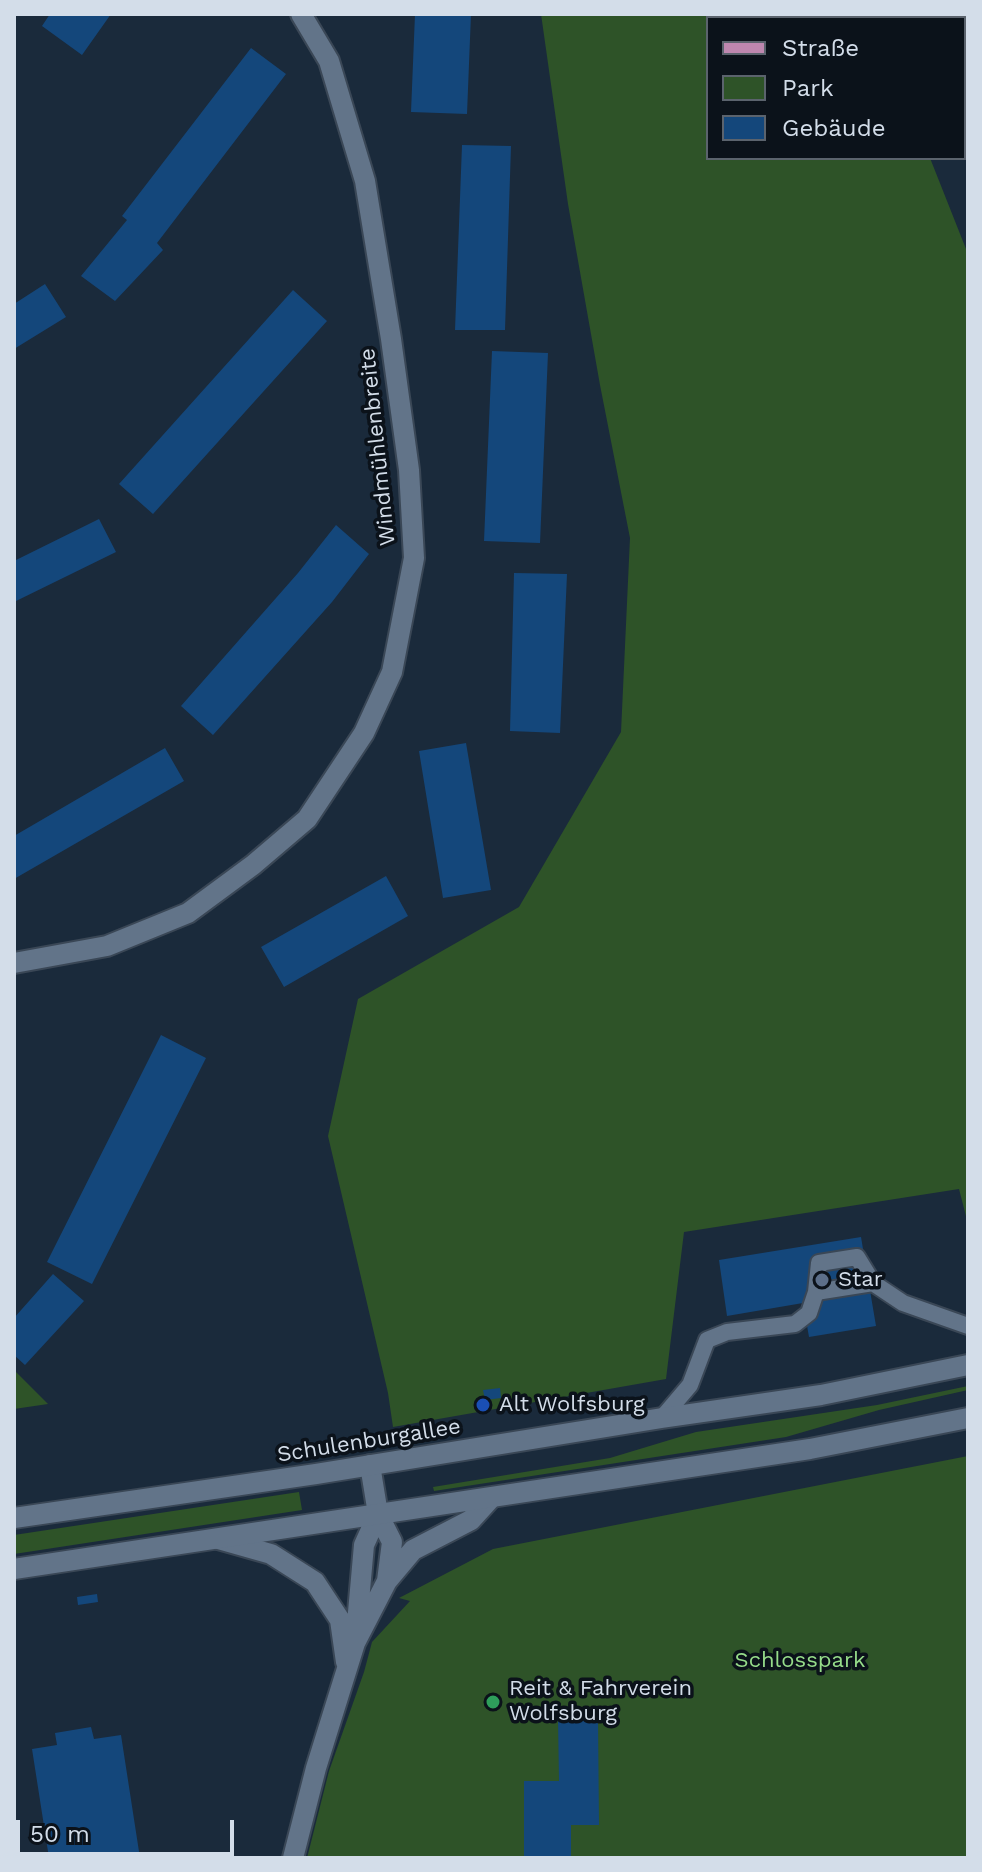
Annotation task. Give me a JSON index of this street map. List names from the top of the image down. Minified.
{"streets":{"street":["Windmühlenbreite","Schulenburgallee"]},"parks":["Schlosspark"],"places":["Star","Alt Wolfsburg","Reit & Fahrverein Wolfsburg"],"legend":["Straße","Park","Gebäude"],"scale_bar":"50 m"}
